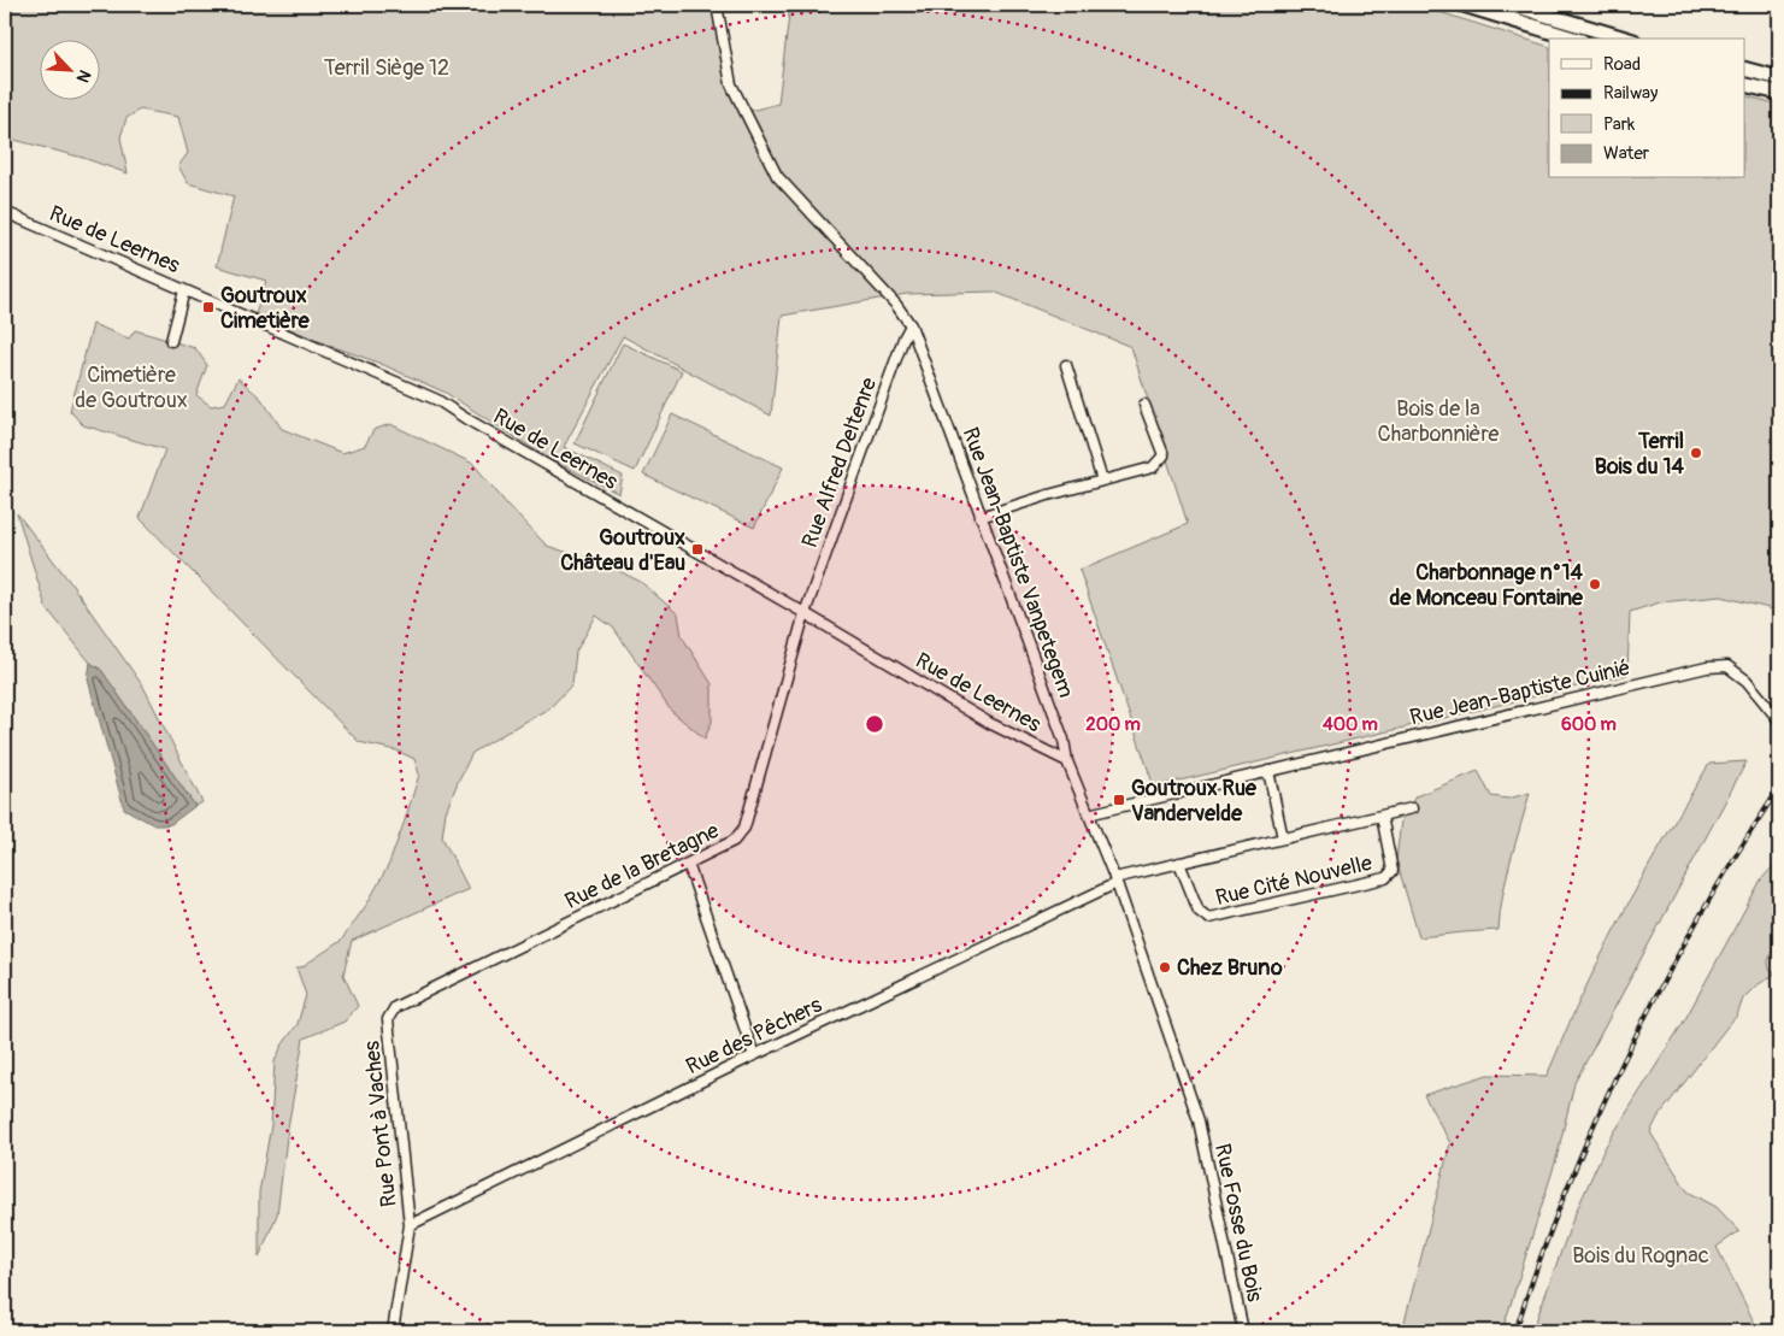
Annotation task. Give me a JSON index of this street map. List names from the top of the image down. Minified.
{"streets":{"street":["Rue de Leernes","Rue Alfred Deltenre","Rue Jean-Baptiste Vanpetegem","Rue Jean-Baptiste Cuinié","Rue de la Bretagne","Rue Cité Nouvelle","Rue des Pêchers","Rue Pont à Vaches","Rue Fosse du Bois"]},"crossings":[["Rue de Leernes","Rue Alfred Deltenre"],["Rue de Leernes","Rue Jean-Baptiste Vanpetegem"],["Rue de Leernes","Rue de la Bretagne"],["Rue Alfred Deltenre","Rue Jean-Baptiste Vanpetegem"],["Rue Alfred Deltenre","Rue de la Bretagne"],["Rue Jean-Baptiste Vanpetegem","Rue Jean-Baptiste Cuinié"],["Rue Jean-Baptiste Vanpetegem","Rue Cité Nouvelle"],["Rue Jean-Baptiste Vanpetegem","Rue des Pêchers"],["Rue Jean-Baptiste Vanpetegem","Rue Fosse du Bois"],["Rue de la Bretagne","Rue Pont à Vaches"],["Rue Cité Nouvelle","Rue des Pêchers"],["Rue Cité Nouvelle","Rue Fosse du Bois"],["Rue des Pêchers","Rue Pont à Vaches"],["Rue des Pêchers","Rue Fosse du Bois"]],"parks":["Terril Siège 12","Cimetière de Goutroux","Bois de la Charbonnière","Bois du Rognac"],"places":{"transit":["Goutroux Cimetière","Goutroux Château d'Eau","Goutroux Rue Vandervelde"],"other":["Terril Bois du 14","Charbonnage n°14 de Monceau Fontaine","Chez Bruno"]},"legend":["Road","Railway","Park","Water"],"north":"bottom right","rings":["200 m","400 m","600 m"]}
